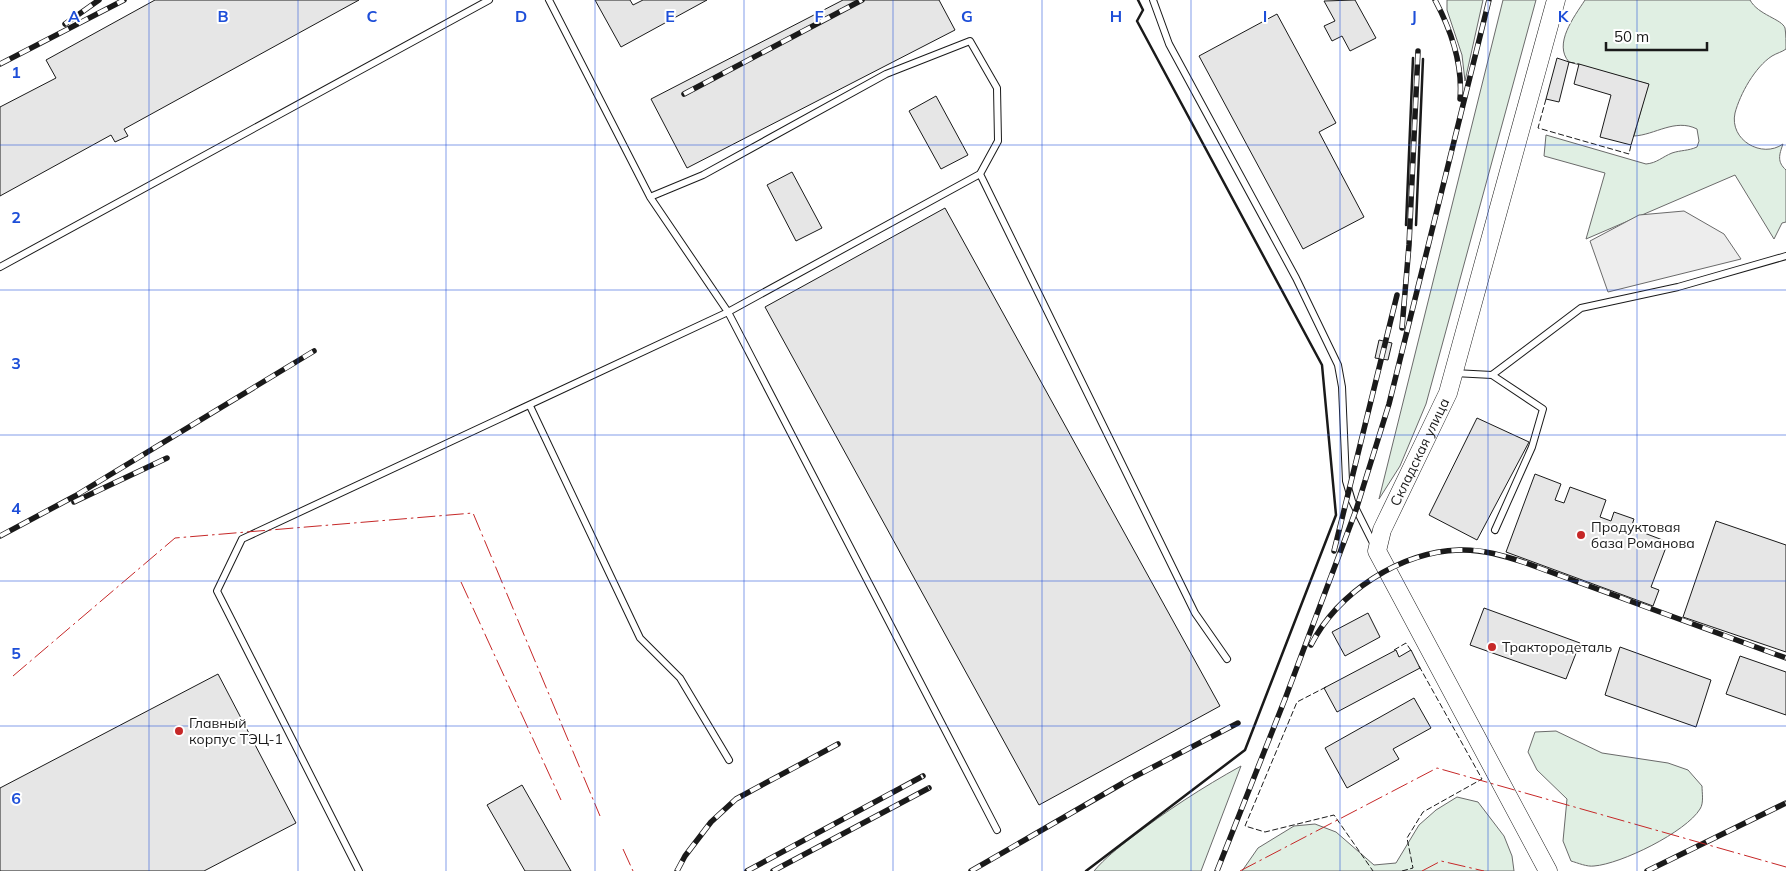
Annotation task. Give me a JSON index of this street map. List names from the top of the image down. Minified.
{"streets":{"street":["Складская улица"]},"places":["Продуктовая база Романова","Трактородеталь","Главный корпус ТЭЦ-1"],"scale_bar":"50 m","grid":{"columns":["A","B","C","D","E","F","G","H","I","J","K"],"rows":["1","2","3","4","5","6"]}}
